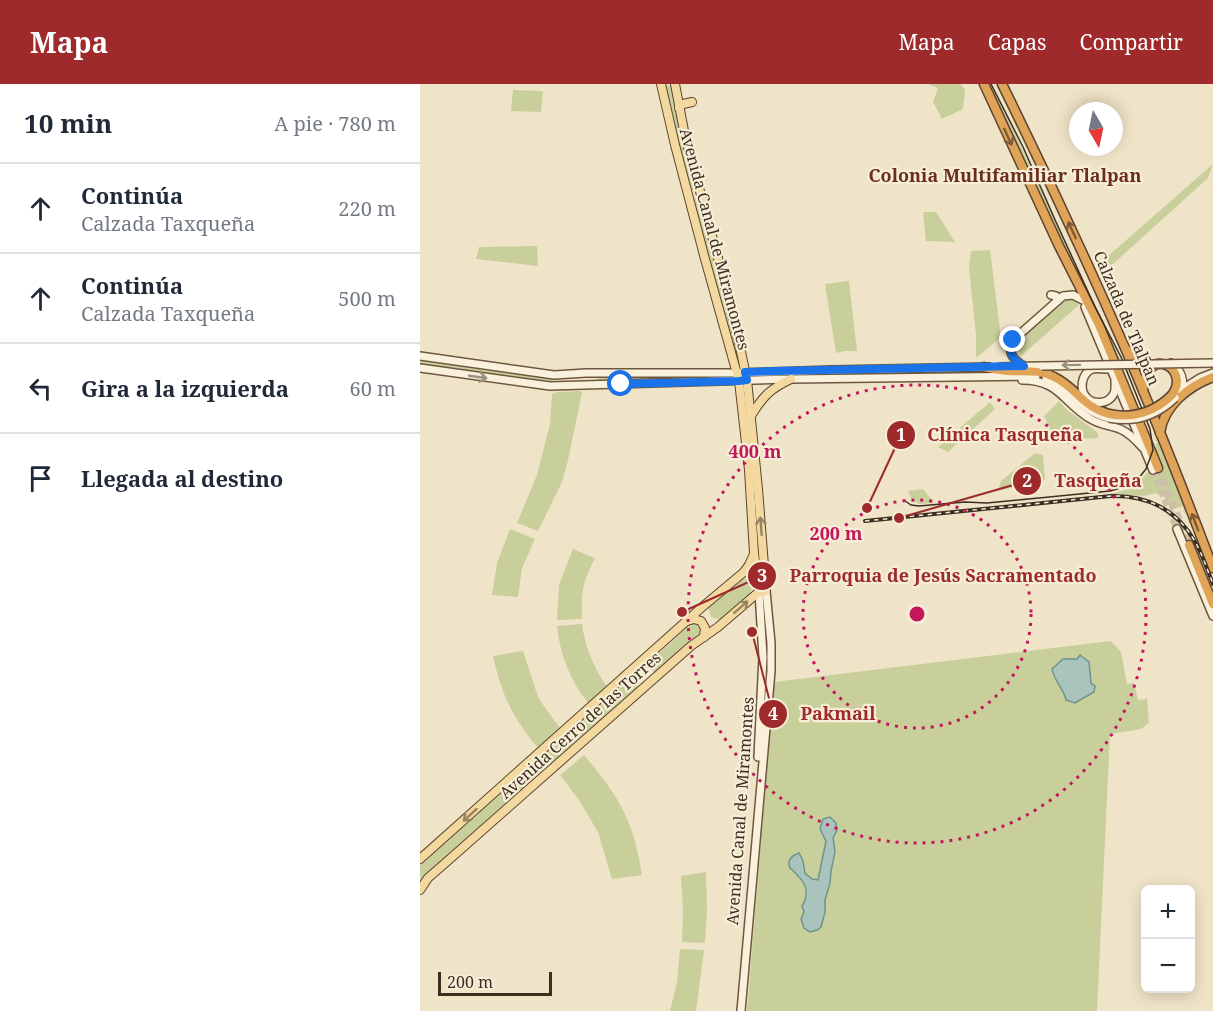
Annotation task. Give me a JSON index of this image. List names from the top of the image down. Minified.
{"streets":{"highway":["Calzada de Tlalpan"],"main road":["Avenida Canal de Miramontes","Avenida Cerro de las Torres"]},"crossings":[["Avenida Canal de Miramontes","Avenida Cerro de las Torres"]],"districts":["Colonia Multifamiliar Tlalpan"],"places":["Clínica Tasqueña","Tasqueña","Parroquia de Jesús Sacramentado","Pakmail"],"scale_bar":"200 m","north":"bottom","page":{"header":"Mapa","nav":["Mapa","Capas","Compartir"],"heading":["10 min","A pie · 780 m"],"list":[["Continúa","Calzada Taxqueña","220 m"],["Continúa","Calzada Taxqueña","500 m"],["Gira a la izquierda","60 m"],"Llegada al destino"],"map_buttons":["+","−"],"scale":"200 m"},"rings":["400 m","200 m"]}
